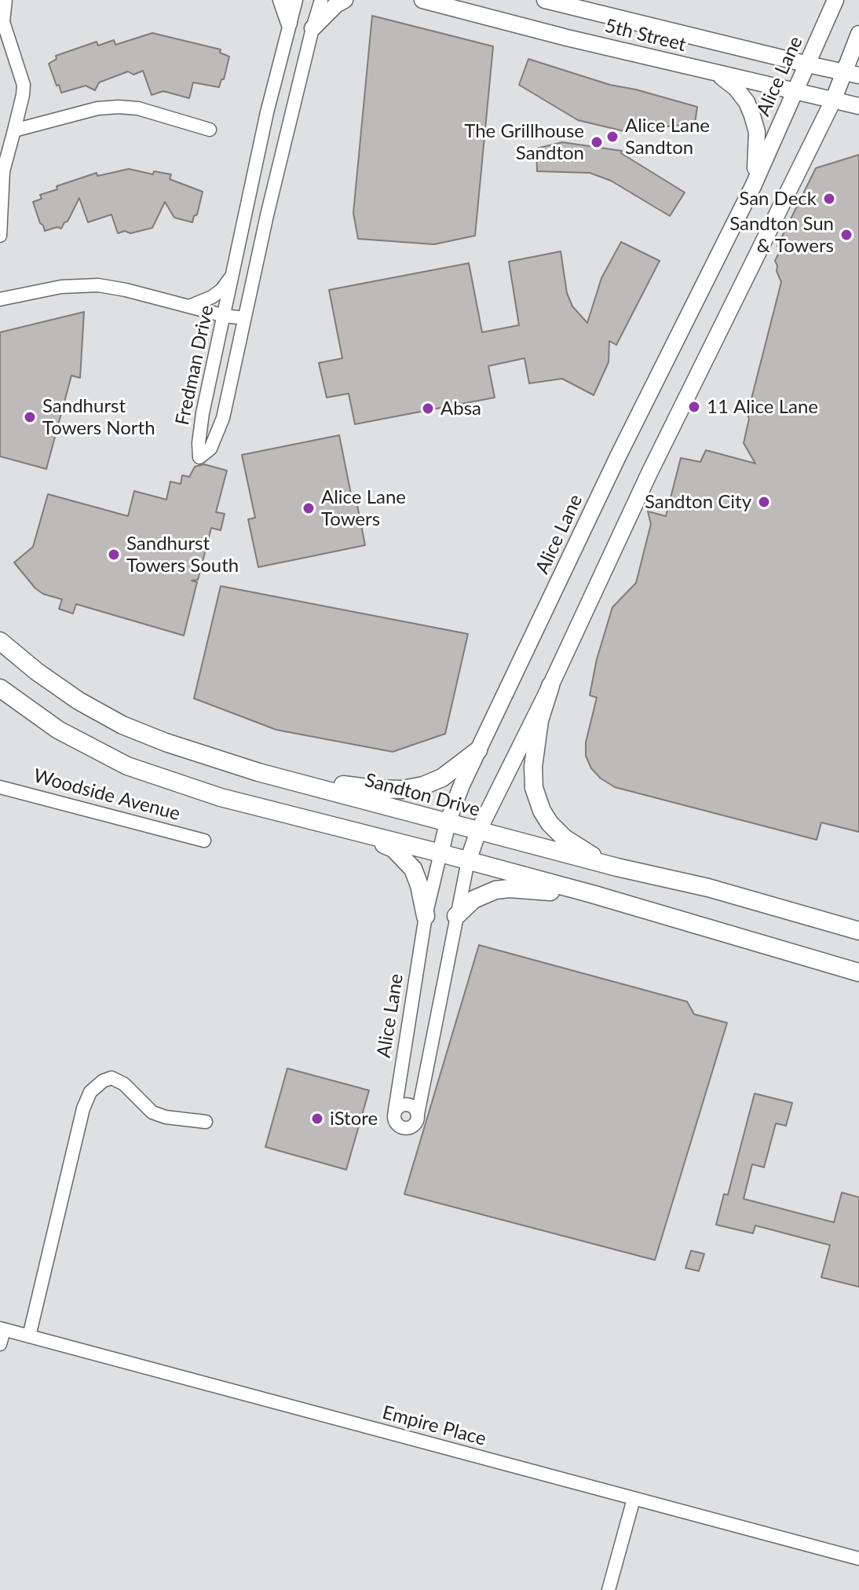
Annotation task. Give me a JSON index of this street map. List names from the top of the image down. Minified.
{"streets":{"main road":["Sandton Drive"],"street":["5th Street","Alice Lane","Fredman Drive","Woodside Avenue","Empire Place"]},"crossings":[["5th Street","Alice Lane"],["Alice Lane","Sandton Drive"]],"places":["Alice Lane Sandton","The Grillhouse Sandton","San Deck","Sandton Sun & Towers","11 Alice Lane","Absa","Sandhurst Towers North","Sandton City","Alice Lane Towers","Sandhurst Towers South","iStore"]}
